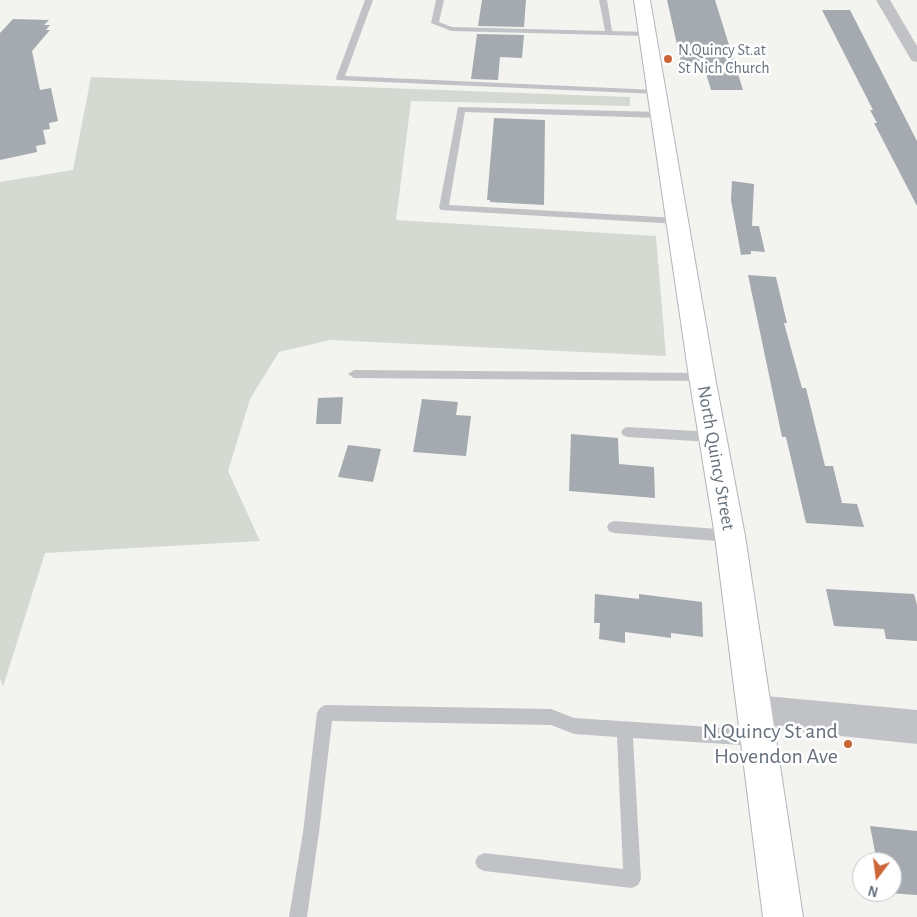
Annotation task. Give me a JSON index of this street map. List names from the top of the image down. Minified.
{"streets":{"main road":["North Quincy Street"]},"places":["N.Quincy St.at St Nich Church","N.Quincy St and Hovendon Ave"],"north":"bottom"}
